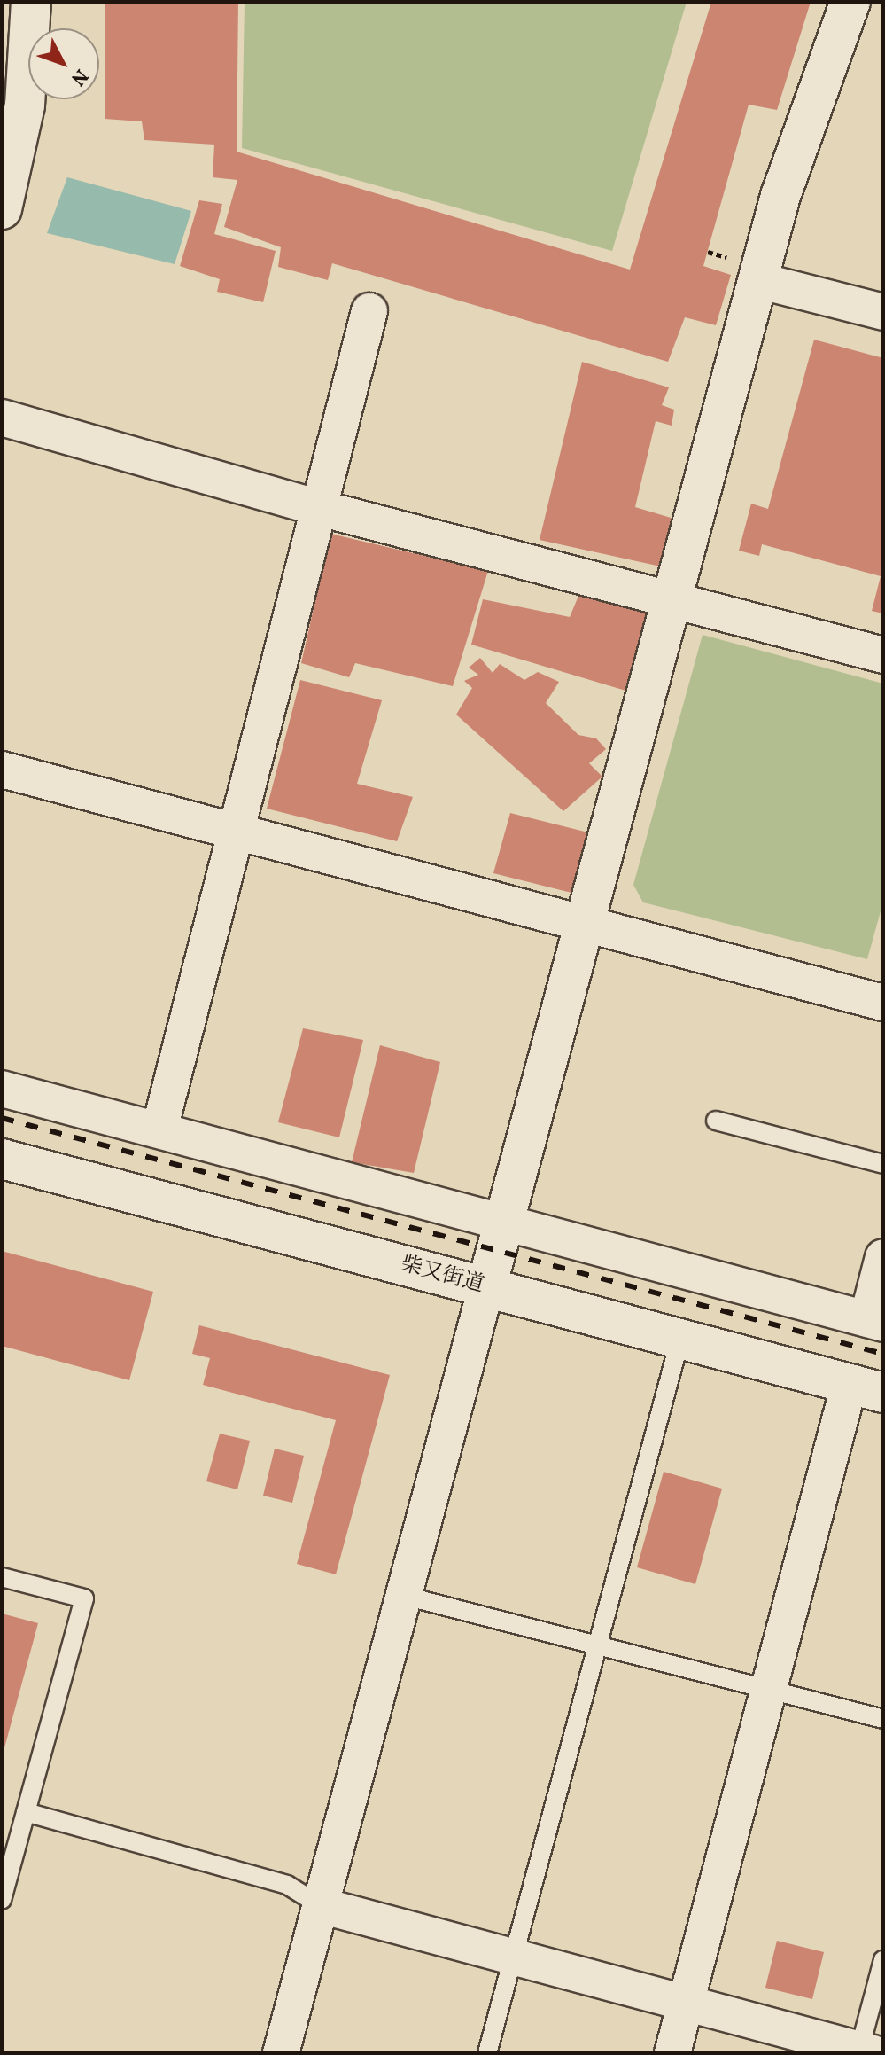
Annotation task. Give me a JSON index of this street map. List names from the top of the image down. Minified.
{"streets":{"street":["柴又街道"]},"north":"bottom right"}
